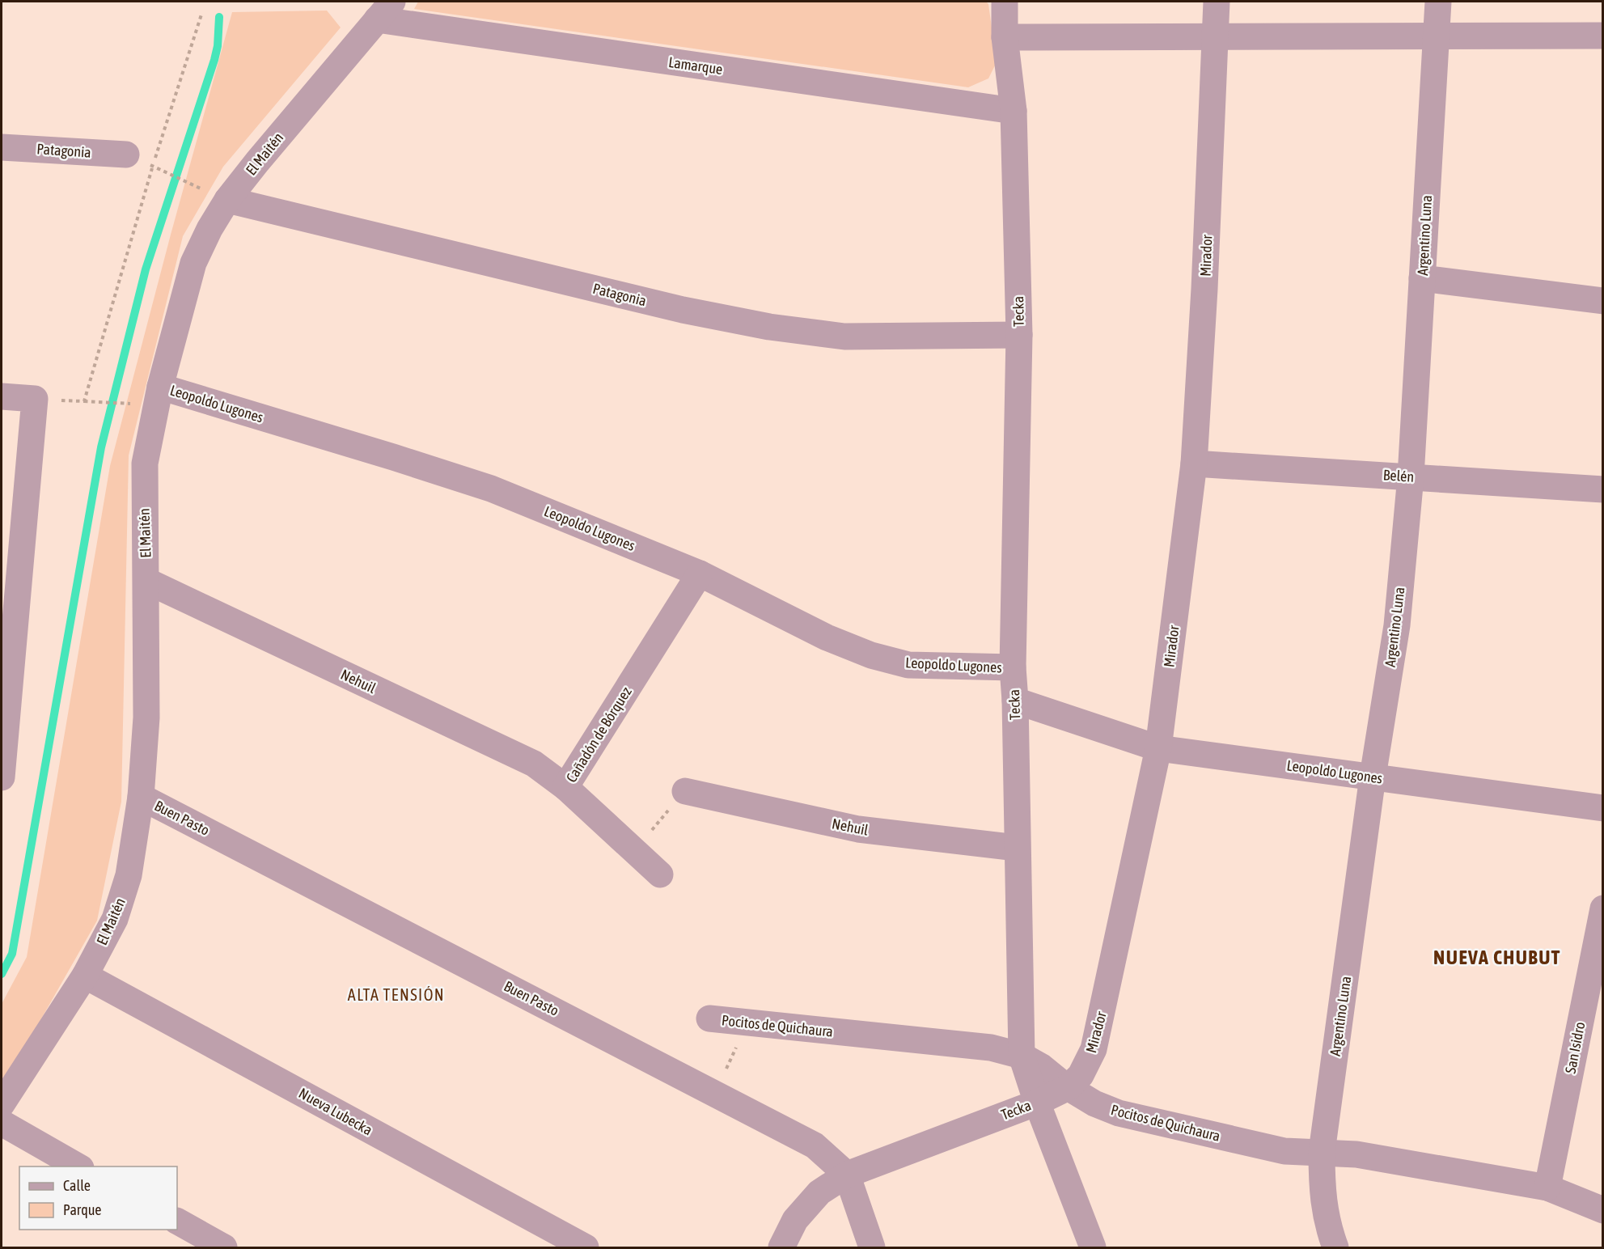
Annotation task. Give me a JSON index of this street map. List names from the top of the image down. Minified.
{"streets":{"street":["Lamarque","Patagonia","El Maitén","Argentino Luna","Mirador","Tecka","Leopoldo Lugones","Belén","Nehuil","Cañadón de Bórquez","Buen Pasto","Pocitos de Quichaura","San Isidro","Nueva Lubecka"]},"crossings":[["Lamarque","El Maitén"],["Lamarque","Tecka"],["Patagonia","El Maitén"],["Patagonia","Tecka"],["El Maitén","Leopoldo Lugones"],["El Maitén","Nehuil"],["El Maitén","Buen Pasto"],["El Maitén","Nueva Lubecka"],["Argentino Luna","Leopoldo Lugones"],["Argentino Luna","Belén"],["Argentino Luna","Pocitos de Quichaura"],["Mirador","Tecka"],["Mirador","Leopoldo Lugones"],["Mirador","Belén"],["Mirador","Pocitos de Quichaura"],["Tecka","Leopoldo Lugones"],["Tecka","Nehuil"],["Tecka","Buen Pasto"],["Tecka","Pocitos de Quichaura"],["Leopoldo Lugones","Cañadón de Bórquez"],["Nehuil","Cañadón de Bórquez"],["Pocitos de Quichaura","San Isidro"]],"districts":["NUEVA CHUBUT","ALTA TENSIÓN"],"legend":["Calle","Parque"]}
